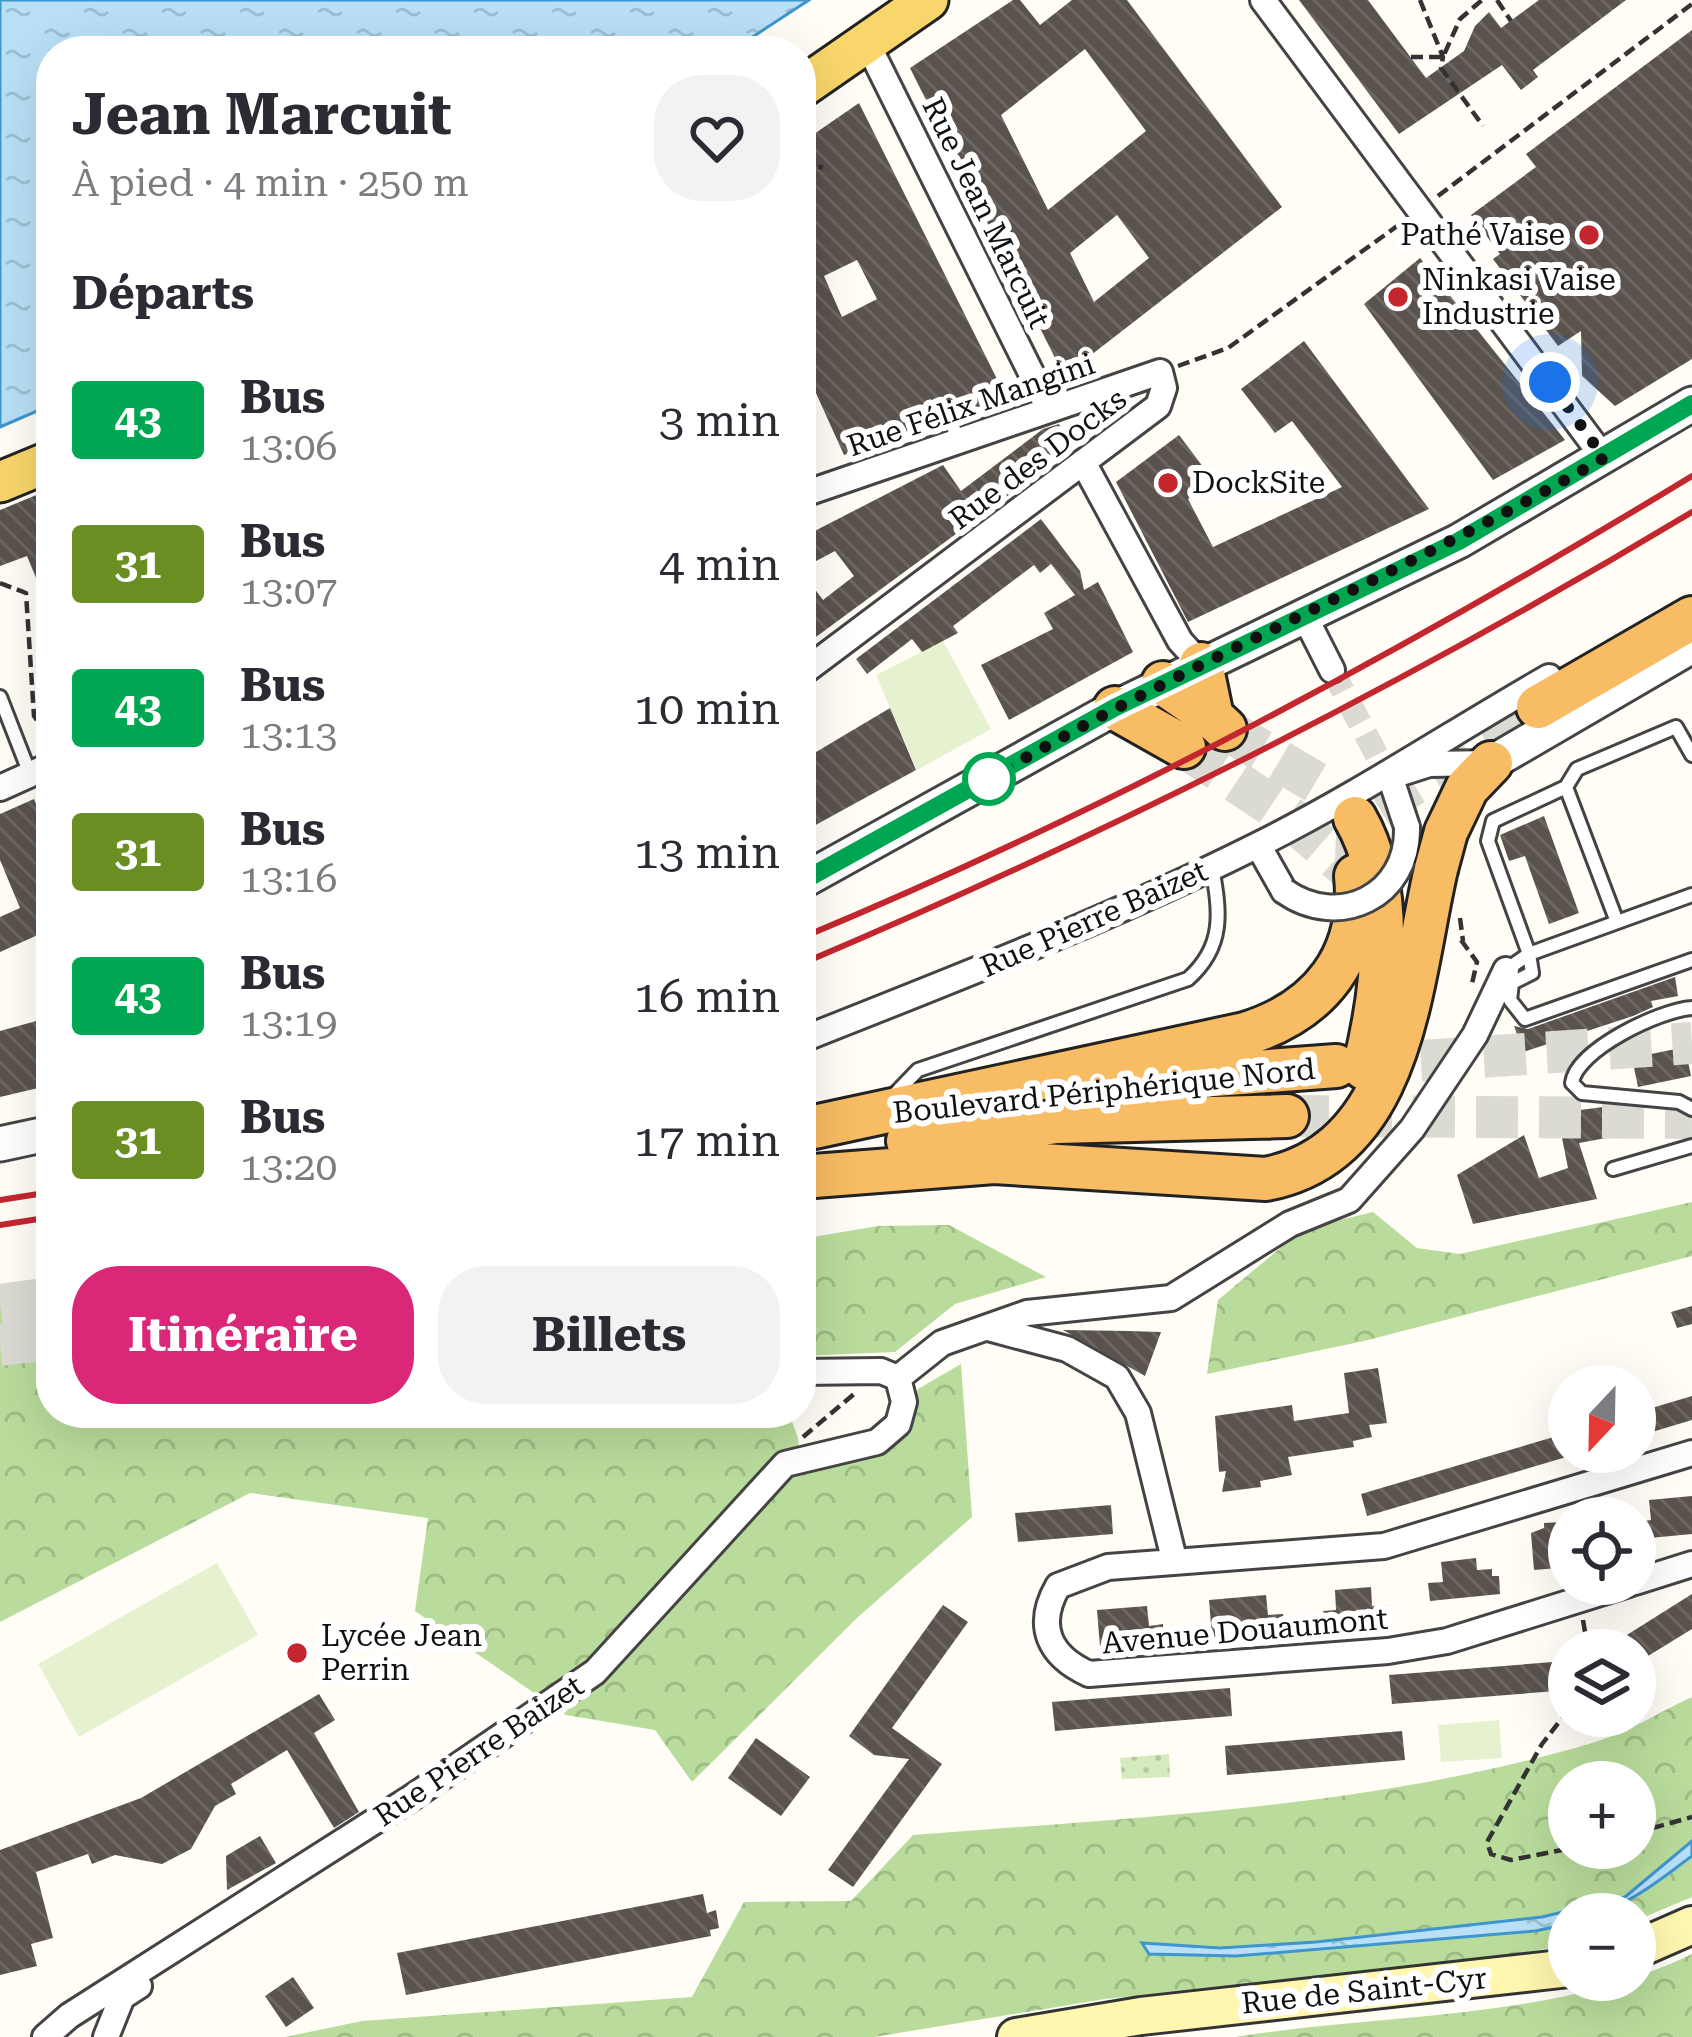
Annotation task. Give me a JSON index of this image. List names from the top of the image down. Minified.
{"streets":{"highway":["Boulevard Périphérique Nord"],"main road":["Rue de Saint-Cyr"],"street":["Rue Jean Marcuit","Rue Félix Mangini","Rue des Docks","Rue Pierre Baizet","Avenue Douaumont"]},"crossings":[["Rue Jean Marcuit","Rue Félix Mangini"],["Rue Félix Mangini","Rue des Docks"]],"places":["Pathé Vaise","Ninkasi Vaise Industrie","DockSite","Lycée Jean Perrin"],"lines":["bus line 43"],"north":"bottom","page":{"heading":[["Jean Marcuit","À pied · 4 min · 250 m"],"Départs"],"list":[{"mark":"43","name":"Bus","note":"13:06","value":"3 min"},{"mark":"31","name":"Bus","note":"13:07","value":"4 min"},{"mark":"43","name":"Bus","note":"13:13","value":"10 min"},{"mark":"31","name":"Bus","note":"13:16","value":"13 min"},{"mark":"43","name":"Bus","note":"13:19","value":"16 min"},{"mark":"31","name":"Bus","note":"13:20","value":"17 min"}],"buttons":["Itinéraire","Billets"],"map_buttons":["+","−"]}}
